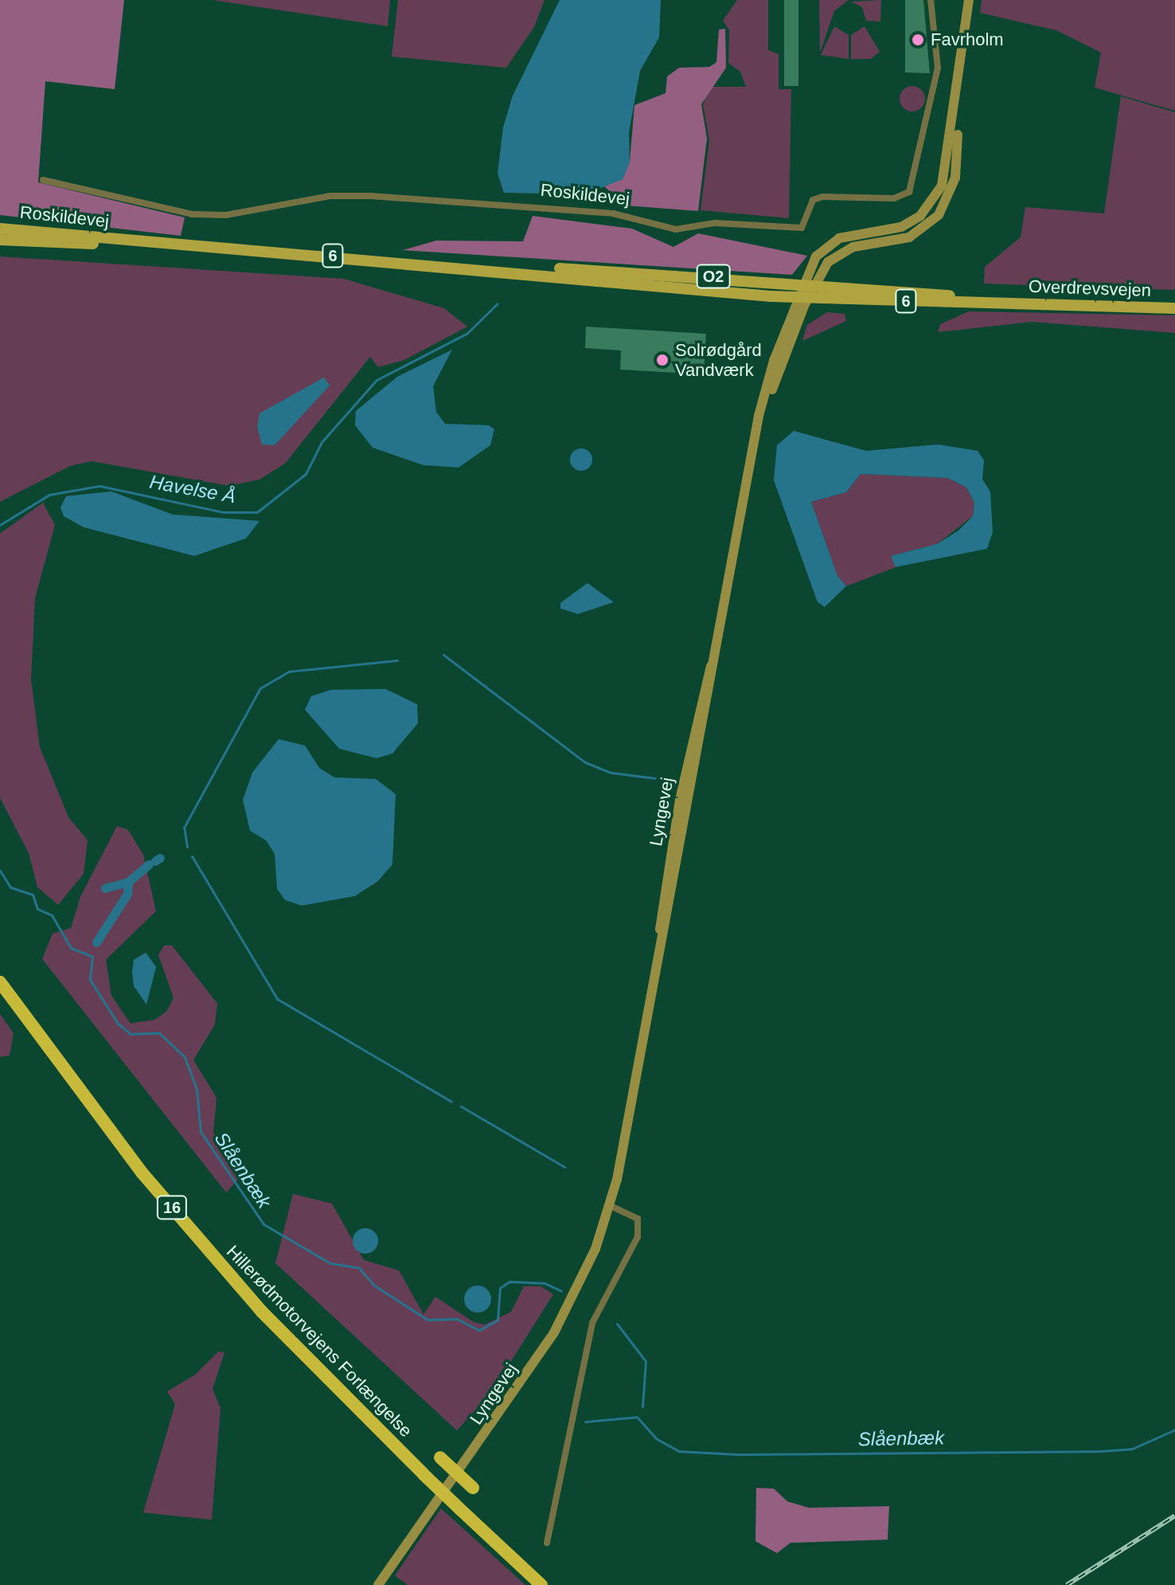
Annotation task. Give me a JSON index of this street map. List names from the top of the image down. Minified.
{"streets":{"highway":["16","Hillerødmotorvejens Forlængelse"],"main road":["Roskildevej","6","O2","Overdrevsvejen","Lyngevej"]},"crossings":[["Roskildevej","Overdrevsvejen"],["Roskildevej","Lyngevej"],["Overdrevsvejen","Lyngevej"]],"water":["Havelse Å","Slåenbæk"],"places":["Favrholm","Solrødgård Vandværk"]}
